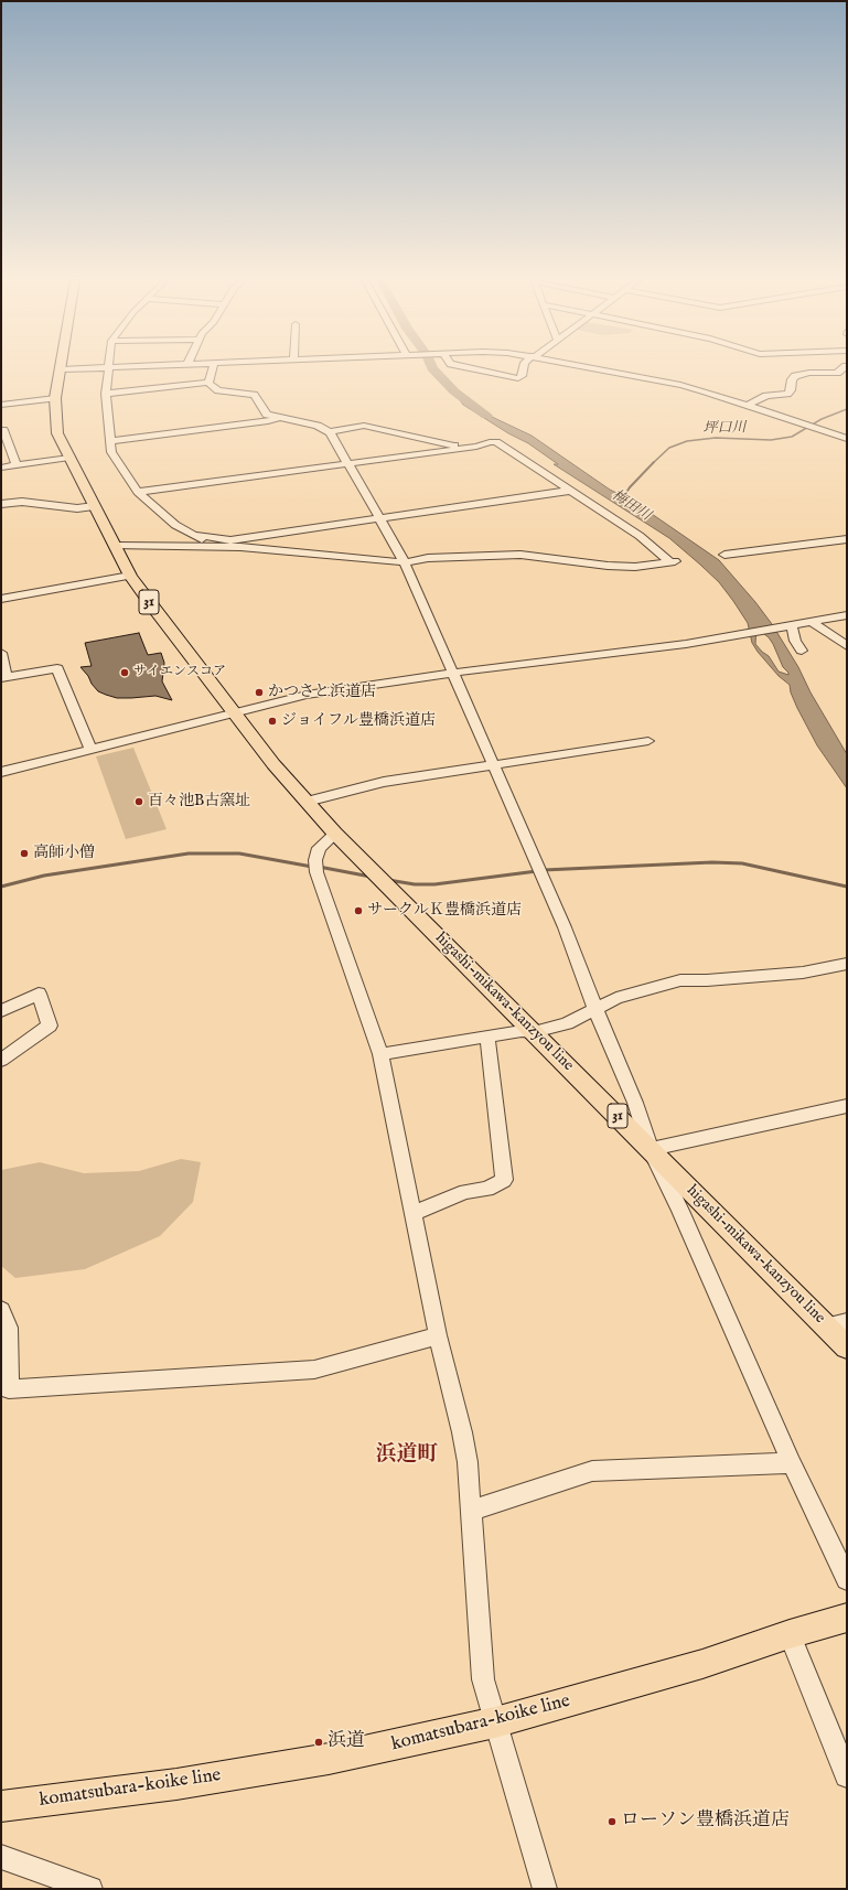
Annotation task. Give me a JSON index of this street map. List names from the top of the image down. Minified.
{"streets":{"main road":["31","higashi-mikawa-kanzyou line","komatsubara-koike line"]},"districts":["浜道町"],"water":["坪口川","梅田川"],"places":["サイエンスコア","かつさと浜道店","ジョイフル豊橋浜道店","百々池B古窯址","高師小僧","サークルＫ豊橋浜道店","浜道","ローソン豊橋浜道店"]}
